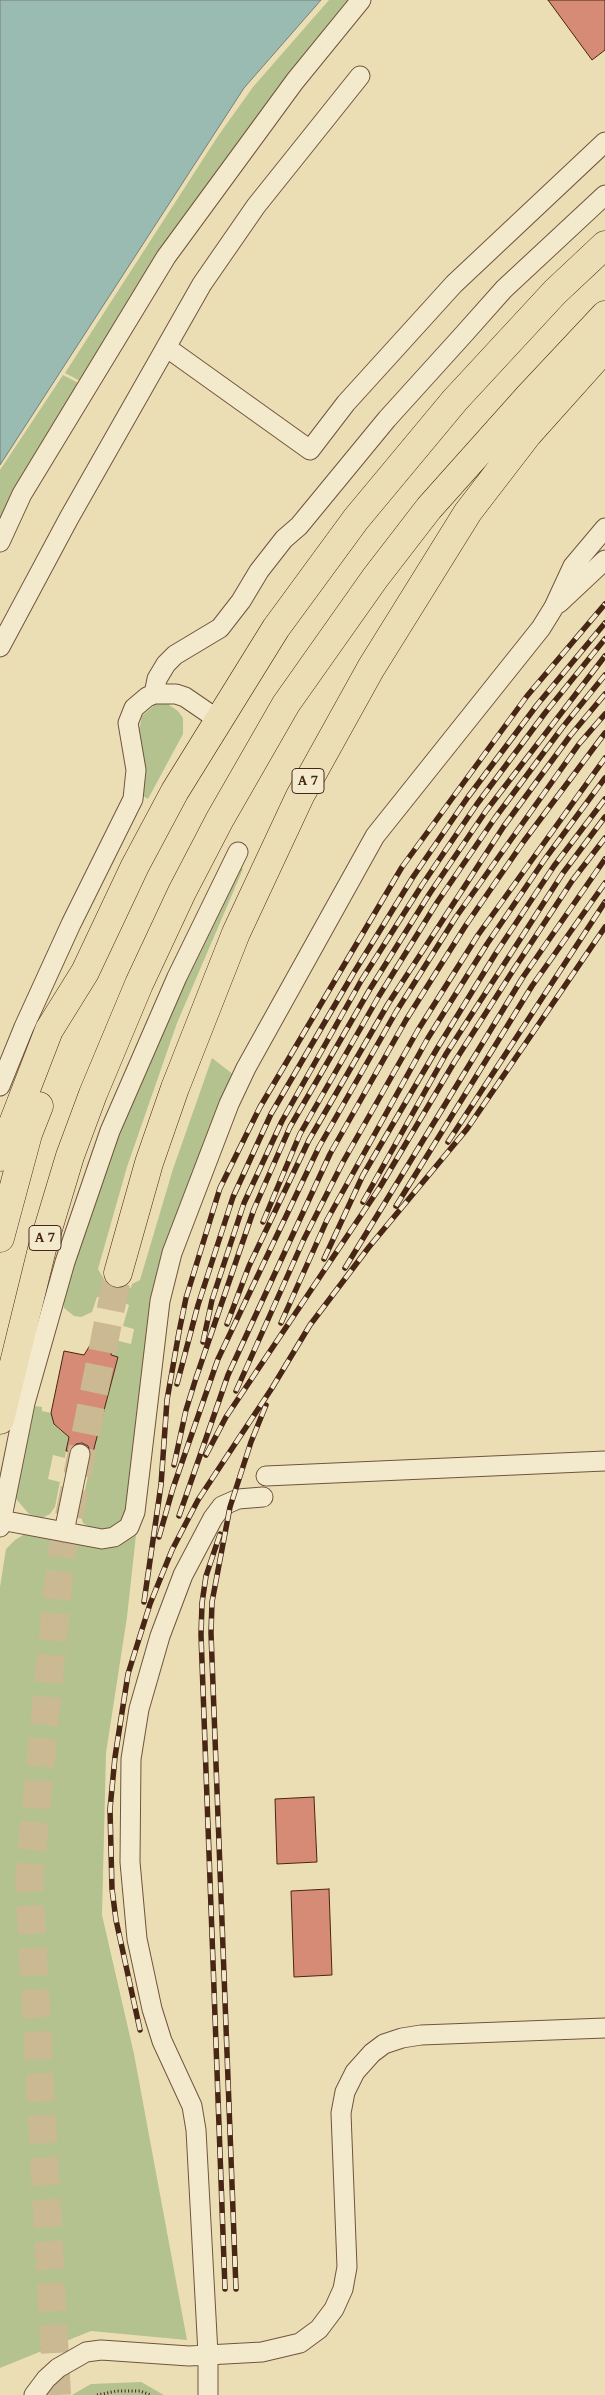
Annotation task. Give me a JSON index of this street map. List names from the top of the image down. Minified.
{"streets":{"highway":["A 7"]}}
